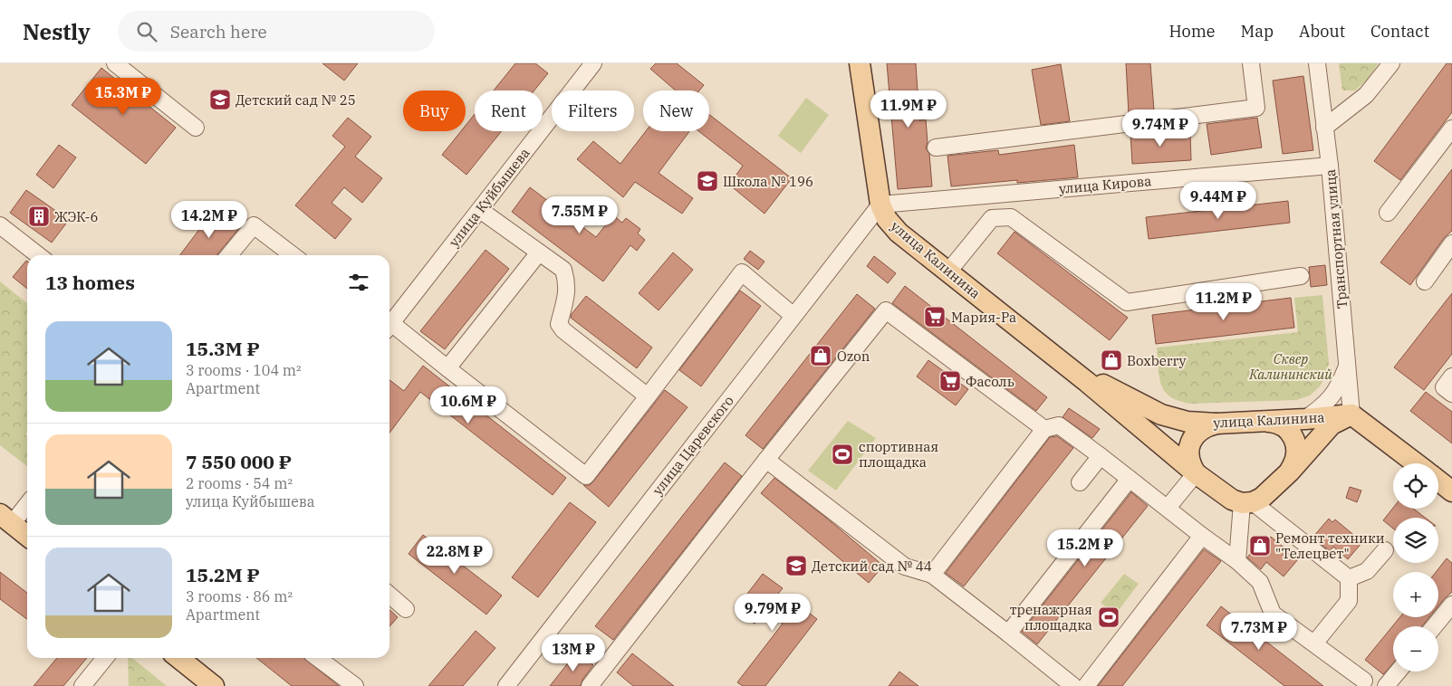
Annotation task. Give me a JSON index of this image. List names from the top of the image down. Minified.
{"streets":{"main road":["улица Калинина"],"street":["улица Кирова","улица Куйбышева","Транспортная улица","улица Царевского"]},"crossings":[["улица Кирова","Транспортная улица"],["улица Кирова","улица Калинина"],["улица Кирова","улица Царевского"],["Транспортная улица","улица Калинина"],["улица Калинина","улица Царевского"]],"parks":["Сквер Калининский"],"places":{"school or university":["Детский сад № 25","Школа № 196","Детский сад № 44"],"building":["ЖЭК-6"],"supermarket":["Мария-Ра","Фасоль"],"shop":["Ozon","Boxberry","Ремонт техники \"Телецвет\""],"sports":["спортивная площадка","тренажрная площадка"]},"page":{"header":"Nestly","search":"Search here","nav":["Home","Map","About","Contact"],"price":["15.3M ₽","11.9M ₽","9.74M ₽","9.44M ₽","7.55M ₽","14.2M ₽","11.2M ₽","10.6M ₽","15.2M ₽","22.8M ₽","9.79M ₽","7.73M ₽","13M ₽"],"chip":["Buy","Rent","Filters","New"],"heading":"13 homes","list":[{"name":"15.3M ₽","note":"3 rooms · 104 m² · Apartment"},{"name":"7 550 000 ₽","note":"2 rooms · 54 m² · улица Куйбышева"},{"name":"15.2M ₽","note":"3 rooms · 86 m² · Apartment"}],"map_buttons":["+","−"]}}
